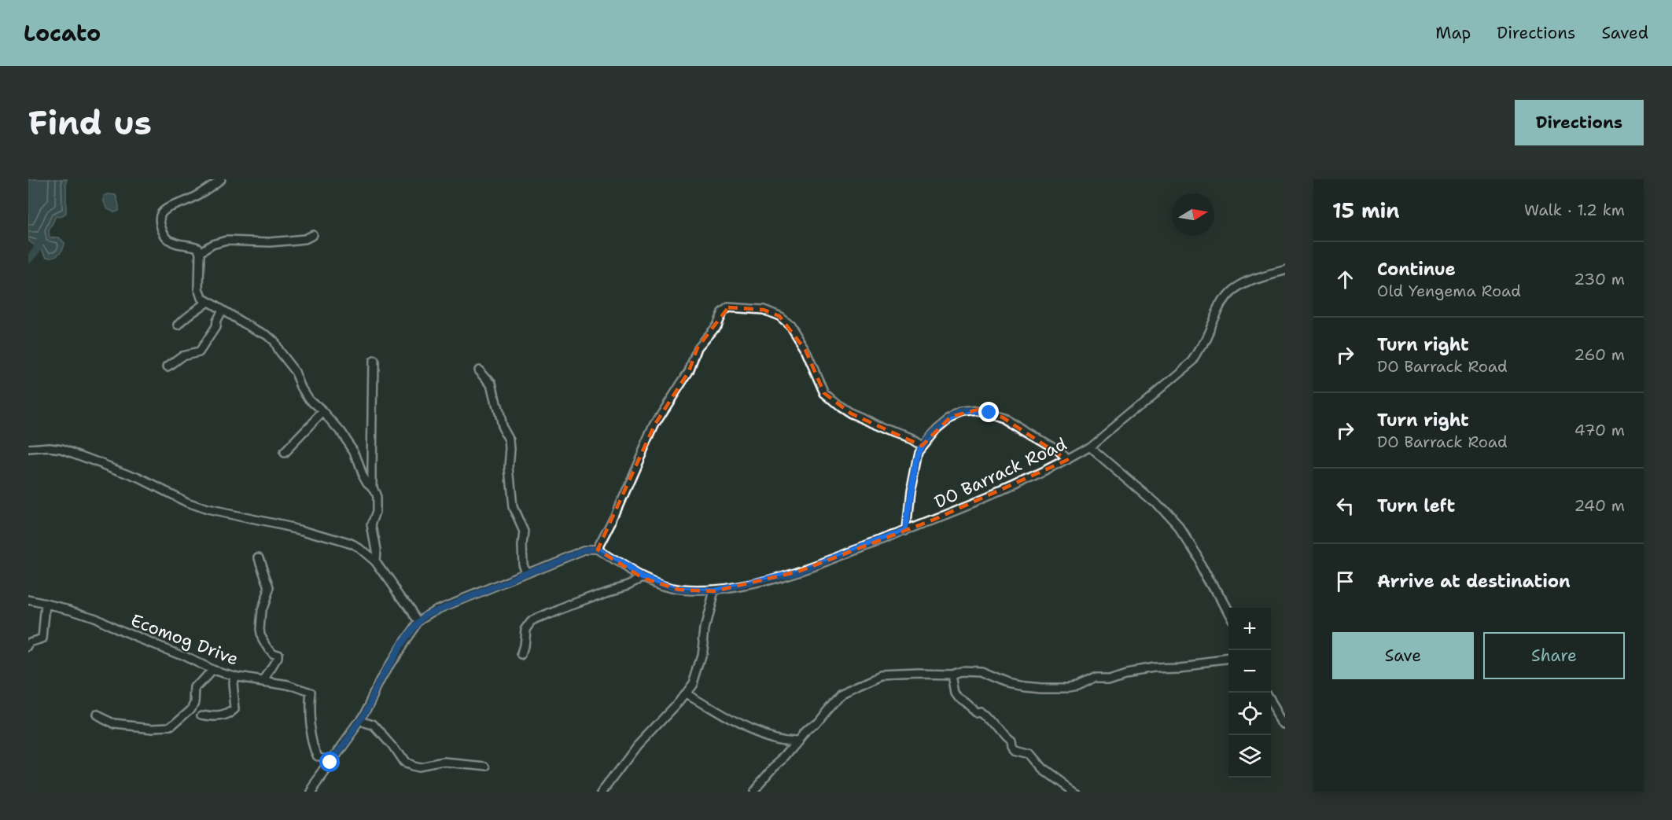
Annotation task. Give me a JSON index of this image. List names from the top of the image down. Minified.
{"streets":{"street":["DO Barrack Road","Ecomog Drive"]},"north":"right","page":{"header":"Locato","nav":["Map","Directions","Saved"],"buttons":["Directions",["Save","Share"]],"title":"Find us","heading":["15 min","Walk · 1.2 km"],"list":[["Continue","Old Yengema Road","230 m"],["Turn right","DO Barrack Road","260 m"],["Turn right","DO Barrack Road","470 m"],["Turn left","240 m"],"Arrive at destination"],"map_buttons":["+","−"]}}
